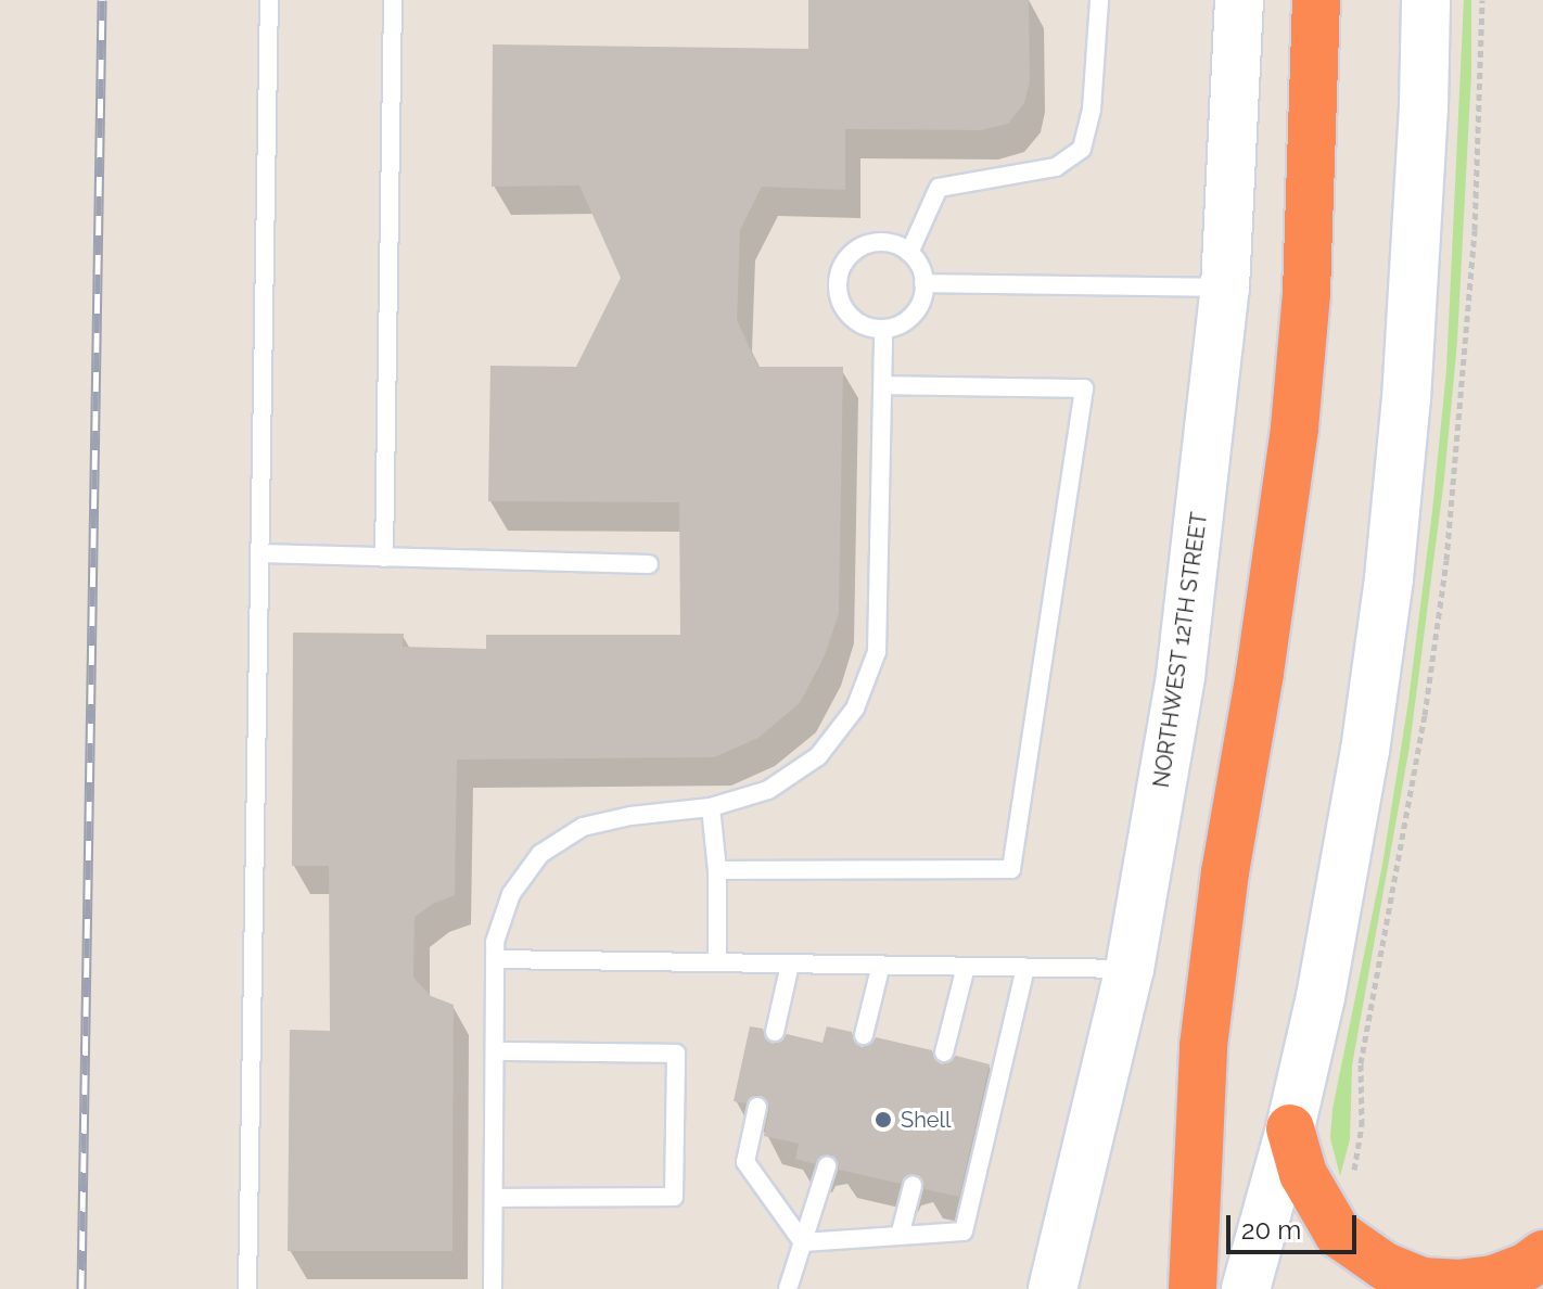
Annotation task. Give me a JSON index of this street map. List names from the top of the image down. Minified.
{"streets":{"main road":["NORTHWEST 12TH STREET"]},"places":["Shell"],"scale_bar":"20 m"}
